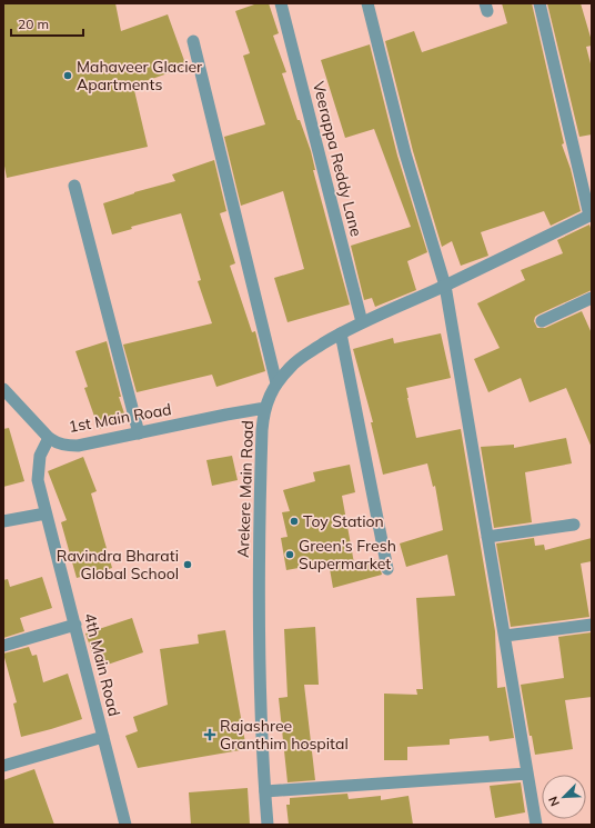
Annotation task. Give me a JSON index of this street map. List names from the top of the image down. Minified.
{"streets":{"street":["Veerappa Reddy Lane","1st Main Road","Arekere Main Road","4th Main Road"]},"crossings":[["Veerappa Reddy Lane","Arekere Main Road"],["1st Main Road","Arekere Main Road"],["1st Main Road","4th Main Road"]],"places":{"other":["Mahaveer Glacier Apartments","Toy Station","Green's Fresh Supermarket","Ravindra Bharati Global School"],"health":["Rajashree Granthim hospital"]},"scale_bar":"20 m","north":"bottom left"}
